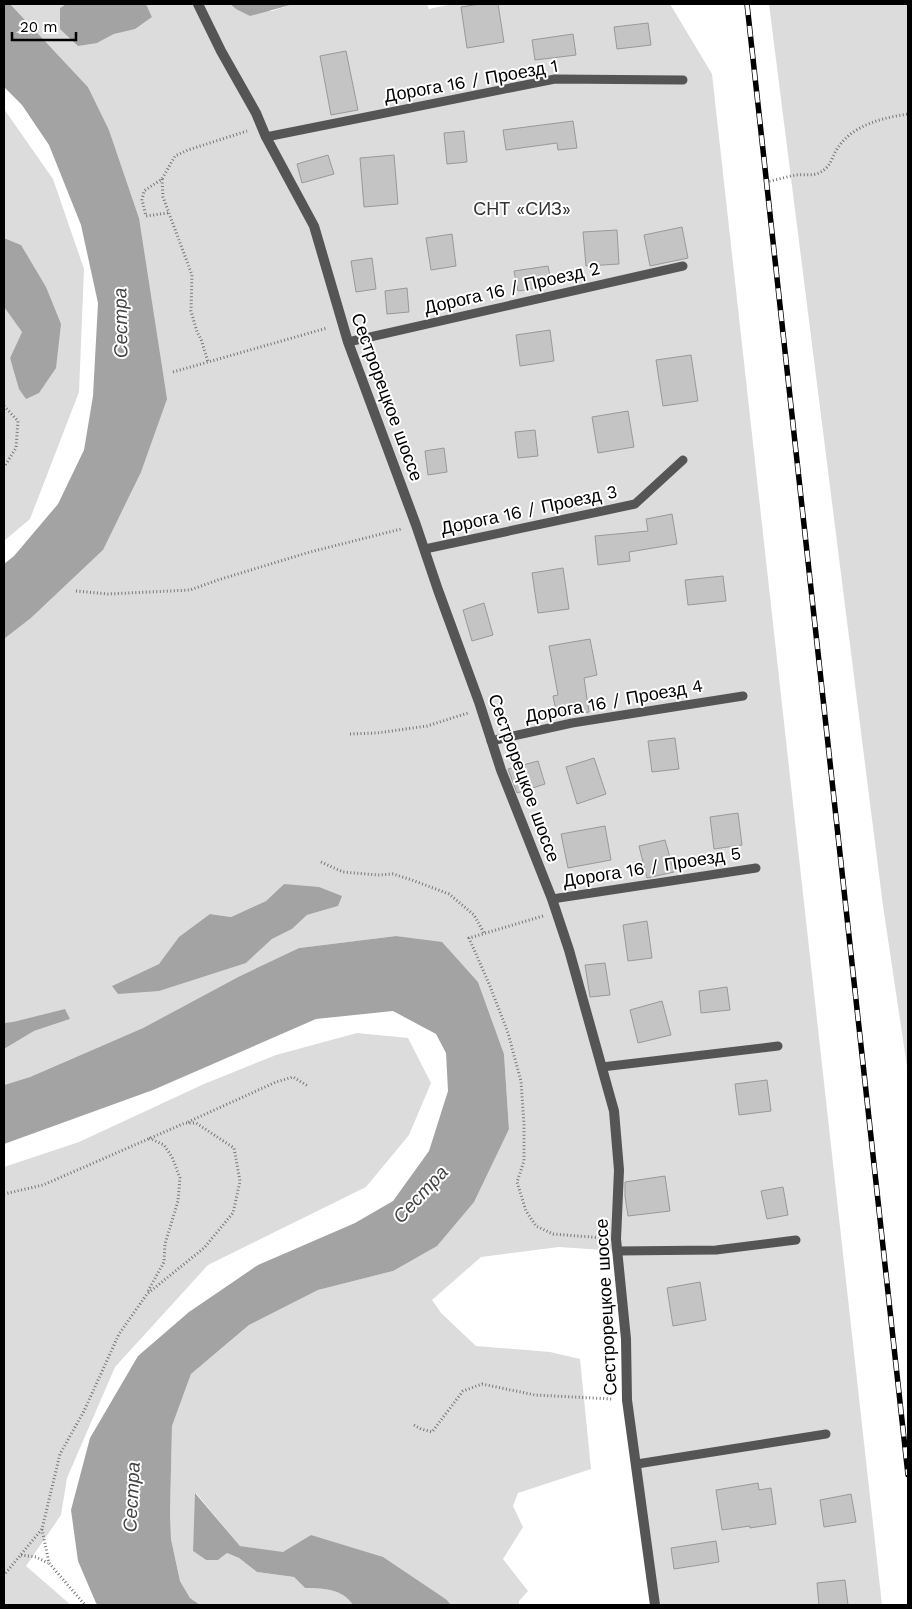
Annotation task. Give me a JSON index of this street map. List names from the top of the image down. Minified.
{"streets":{"street":["Сестрорецкое шоссе"],"lane":["Дорога 16 / Проезд 1","Дорога 16 / Проезд 2","Дорога 16 / Проезд 3","Дорога 16 / Проезд 4","Дорога 16 / Проезд 5"]},"crossings":[["Дорога 16 / Проезд 1","Сестрорецкое шоссе"],["Дорога 16 / Проезд 2","Сестрорецкое шоссе"],["Сестрорецкое шоссе","Дорога 16 / Проезд 3"],["Сестрорецкое шоссе","Дорога 16 / Проезд 4"],["Сестрорецкое шоссе","Дорога 16 / Проезд 5"]],"water":["Сестра"],"parks":["СНТ «СИЗ»"],"scale_bar":"20 m"}
